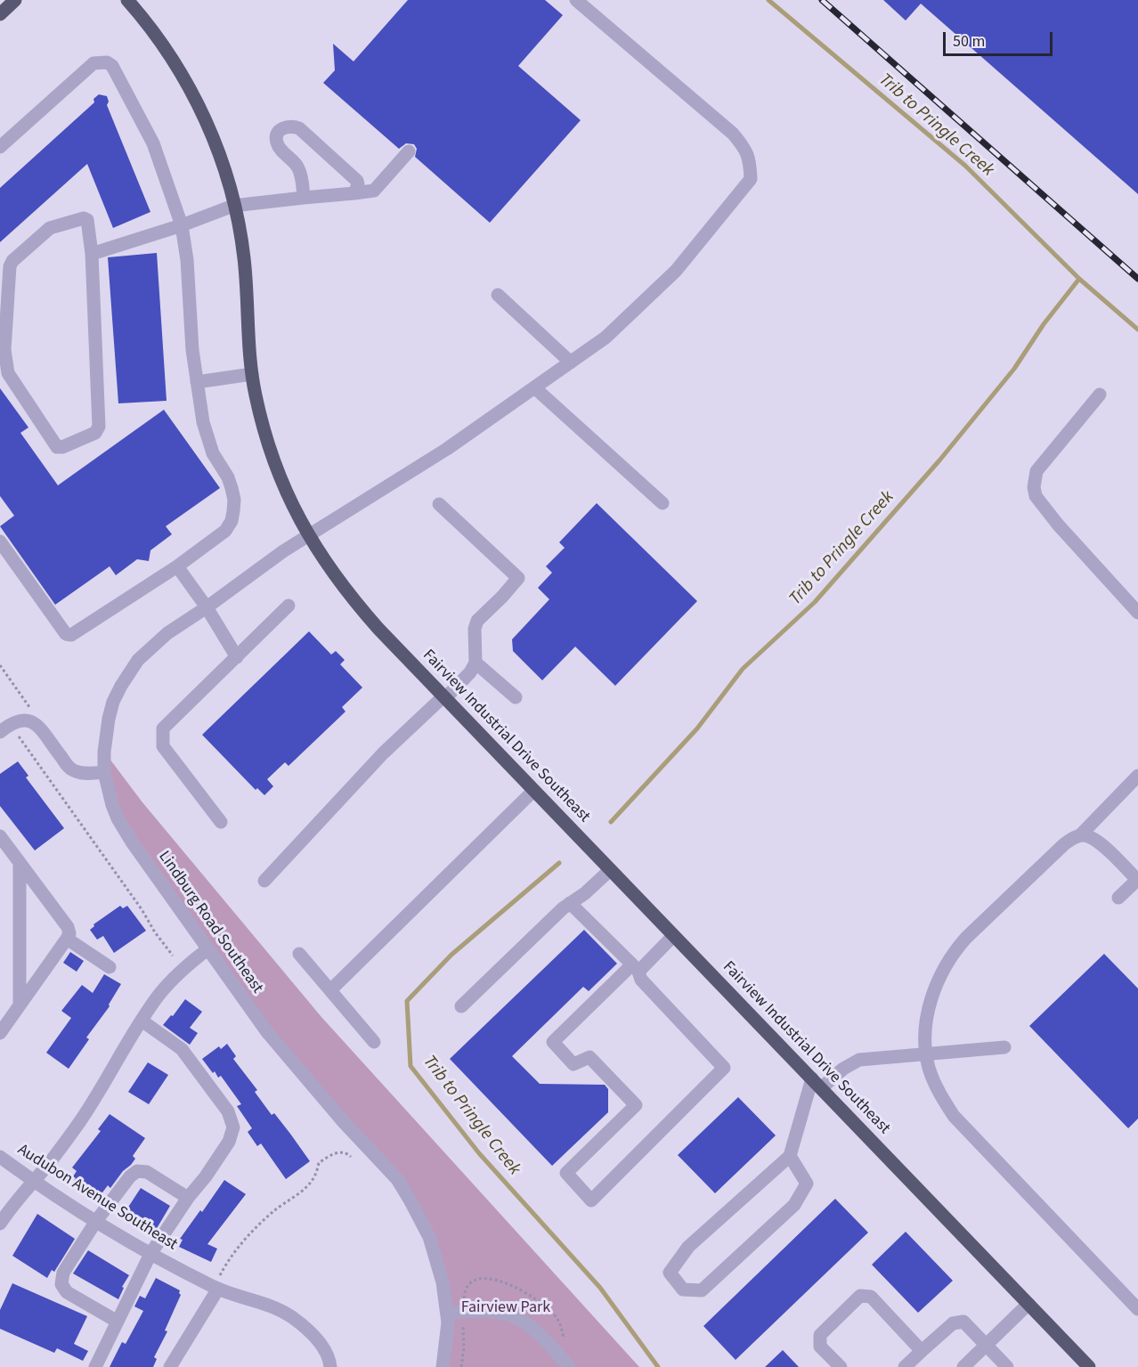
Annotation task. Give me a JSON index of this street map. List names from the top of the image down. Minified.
{"streets":{"main road":["Fairview Industrial Drive Southeast"],"street":["Lindburg Road Southeast","Audubon Avenue Southeast"]},"crossings":[["Fairview Industrial Drive Southeast","Lindburg Road Southeast"]],"water":["Trib to Pringle Creek"],"parks":["Fairview Park"],"scale_bar":"50 m"}
